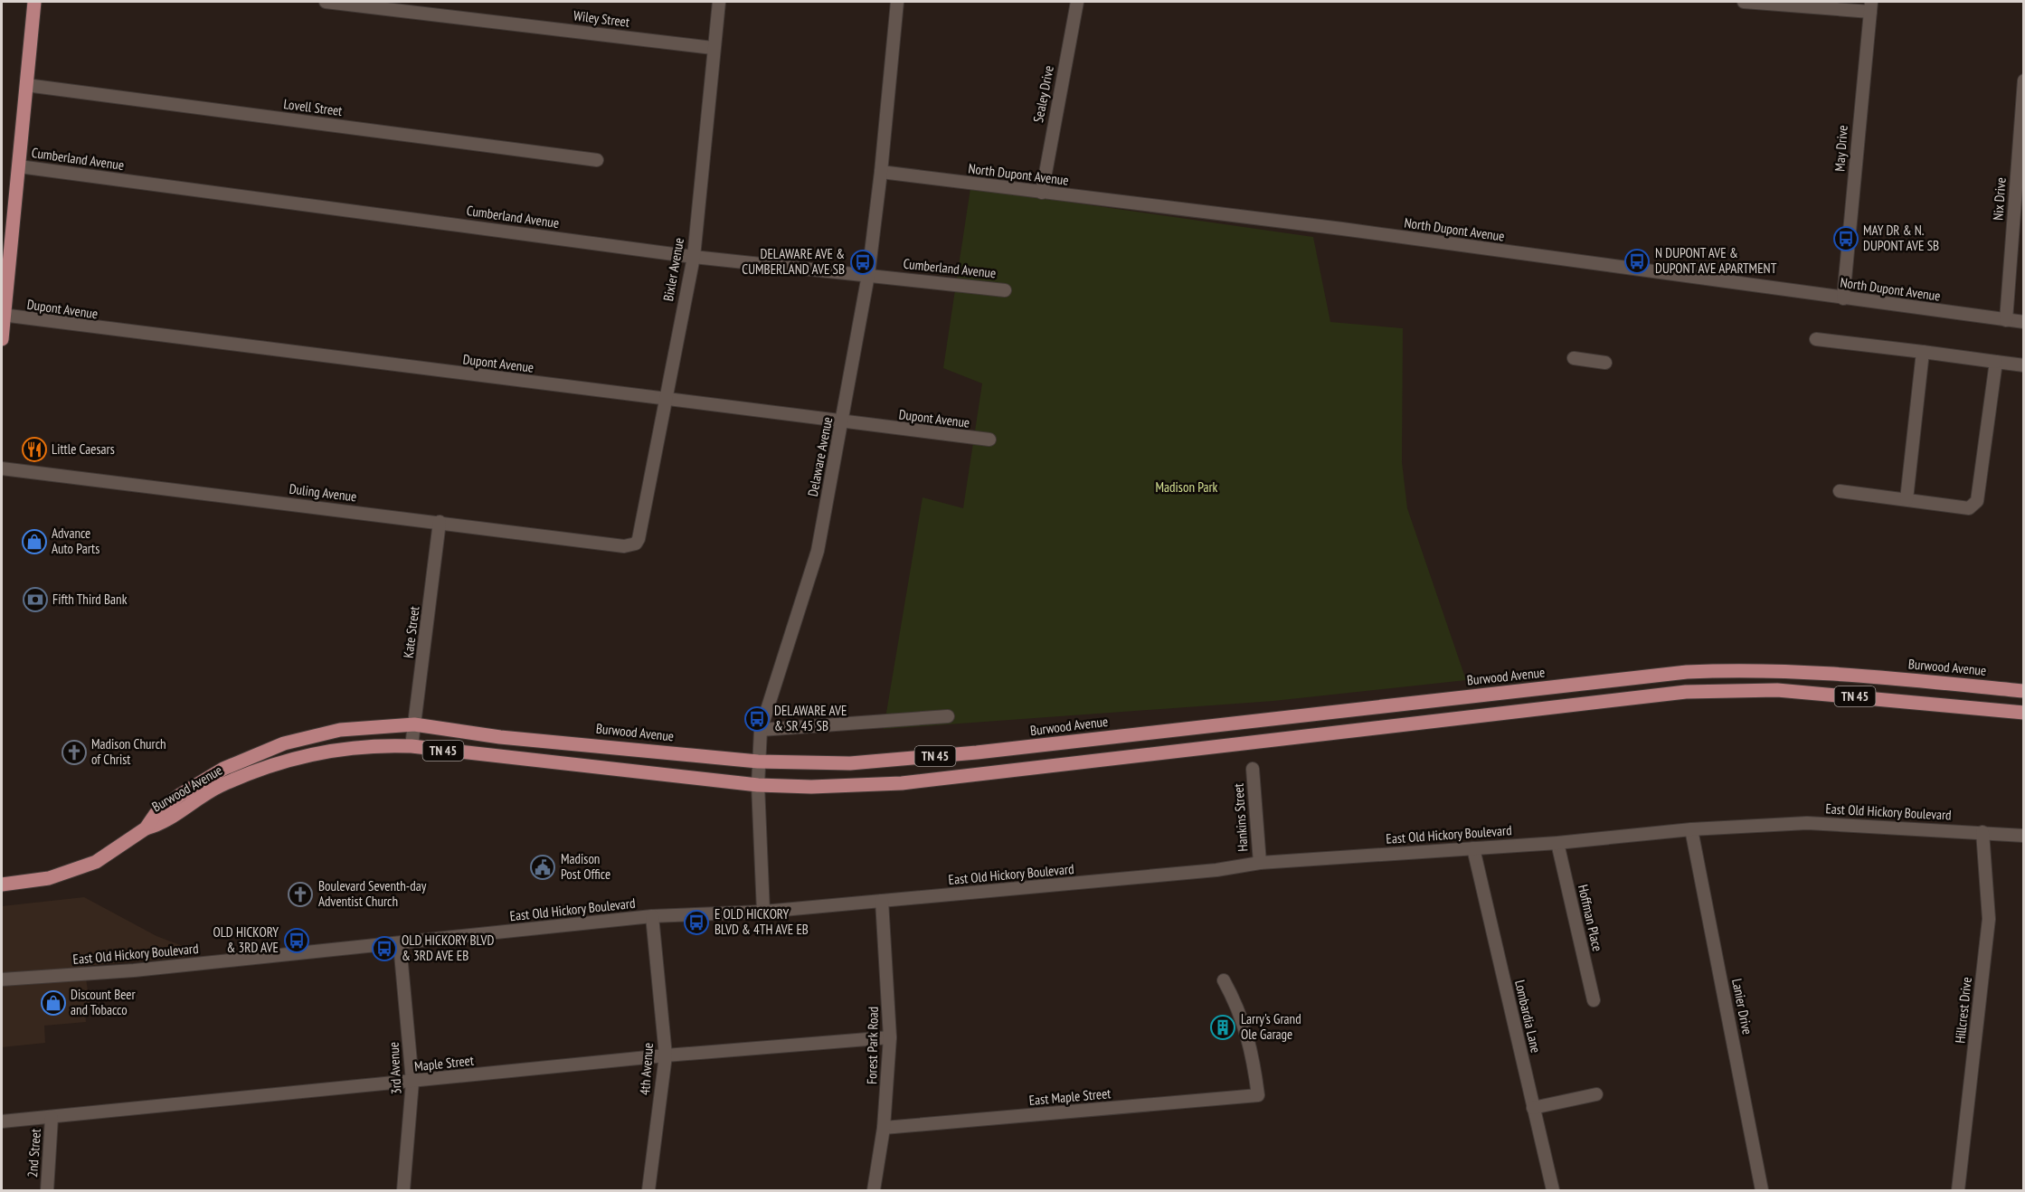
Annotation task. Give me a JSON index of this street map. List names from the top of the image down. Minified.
{"streets":{"main road":["Burwood Avenue","TN 45"],"street":["Wiley Street","Sealey Drive","Lovell Street","May Drive","Cumberland Avenue","North Dupont Avenue","Nix Drive","Bixler Avenue","Dupont Avenue","Delaware Avenue","Duling Avenue","Kate Street","East Old Hickory Boulevard","Hankins Street","Hoffman Place","Lanier Drive","Hillcrest Drive","Lombardia Lane","Forest Park Road","Maple Street","3rd Avenue","4th Avenue","East Maple Street","2nd Street"]},"crossings":[["Wiley Street","Bixler Avenue"],["Sealey Drive","North Dupont Avenue"],["May Drive","North Dupont Avenue"],["Cumberland Avenue","Bixler Avenue"],["Cumberland Avenue","Delaware Avenue"],["North Dupont Avenue","Nix Drive"],["North Dupont Avenue","Delaware Avenue"],["Bixler Avenue","Dupont Avenue"],["Bixler Avenue","Duling Avenue"],["Dupont Avenue","Delaware Avenue"],["Delaware Avenue","Burwood Avenue"],["Delaware Avenue","East Old Hickory Boulevard"],["Duling Avenue","Kate Street"],["Kate Street","Burwood Avenue"],["East Old Hickory Boulevard","Hankins Street"],["East Old Hickory Boulevard","Hoffman Place"],["East Old Hickory Boulevard","Lanier Drive"],["East Old Hickory Boulevard","Hillcrest Drive"],["East Old Hickory Boulevard","Lombardia Lane"],["East Old Hickory Boulevard","Forest Park Road"],["East Old Hickory Boulevard","3rd Avenue"],["East Old Hickory Boulevard","4th Avenue"],["Forest Park Road","Maple Street"],["Forest Park Road","East Maple Street"],["Maple Street","3rd Avenue"],["Maple Street","4th Avenue"],["Maple Street","2nd Street"]],"parks":["Madison Park"],"places":{"bus stop":["MAY DR & N. DUPONT AVE SB","N DUPONT AVE & DUPONT AVE APARTMENT","DELAWARE AVE & CUMBERLAND AVE SB","DELAWARE AVE & SR 45 SB","E OLD HICKORY BLVD & 4TH AVE EB","OLD HICKORY & 3RD AVE","OLD HICKORY BLVD & 3RD AVE EB"],"restaurant":["Little Caesars"],"shop":["Advance Auto Parts","Discount Beer and Tobacco"],"bank":["Fifth Third Bank"],"church":["Madison Church of Christ","Boulevard Seventh-day Adventist Church"],"public building":["Madison Post Office"],"building":["Larry's Grand Ole Garage"]}}
